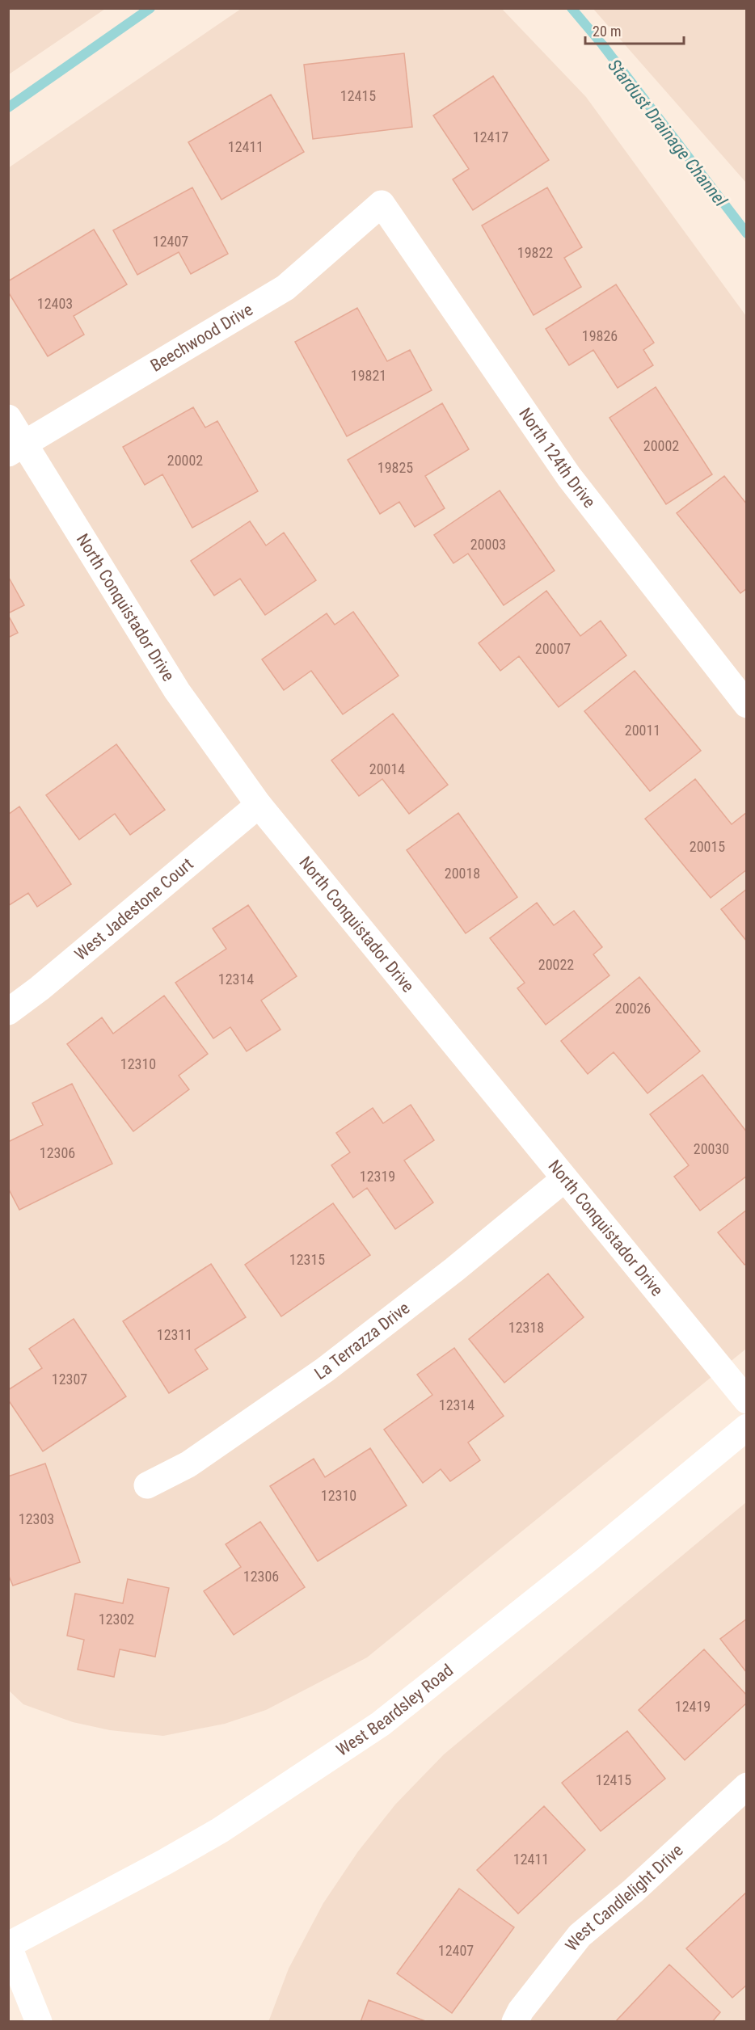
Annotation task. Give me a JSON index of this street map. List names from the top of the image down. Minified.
{"streets":{"street":["Beechwood Drive","North 124th Drive","North Conquistador Drive","West Jadestone Court","La Terrazza Drive","West Beardsley Road","West Candlelight Drive"]},"crossings":[["Beechwood Drive","North 124th Drive"],["Beechwood Drive","North Conquistador Drive"],["North Conquistador Drive","West Jadestone Court"],["North Conquistador Drive","La Terrazza Drive"]],"water":["Stardust Drainage Channel"],"house_numbers":["12415","12417","12411","12407","19822","12403","19826","19821","20002","20002","19825","20003","20007","20011","20014","20015","20018","20022","12314","20026","12310","20030","12306","12319","12315","12318","12311","12307","12314","12310","12303","12306","12302","12419","12415","12411","12407"],"scale_bar":"20 m"}
